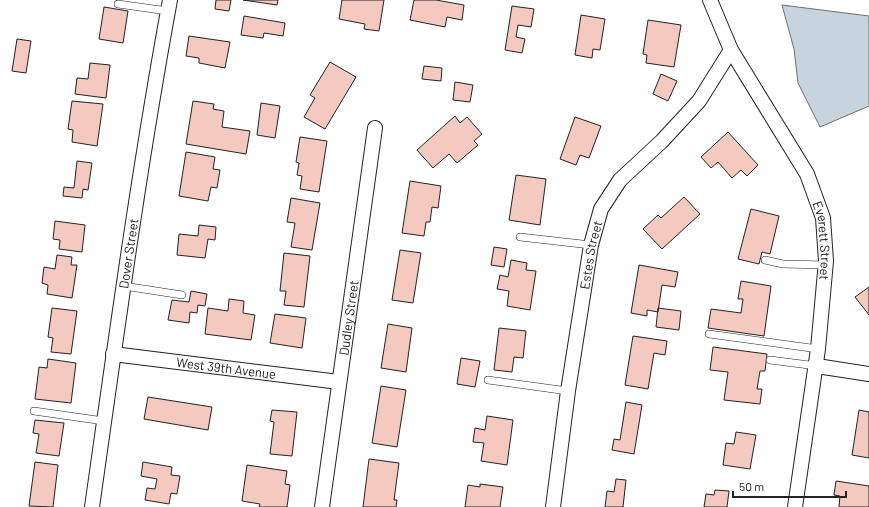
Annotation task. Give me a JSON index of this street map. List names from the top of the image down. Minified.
{"streets":{"street":["Everett Street","Dover Street","Estes Street","Dudley Street","West 39th Avenue"]},"crossings":[["Everett Street","Estes Street"],["Dover Street","West 39th Avenue"],["Dudley Street","West 39th Avenue"]],"scale_bar":"50 m"}
